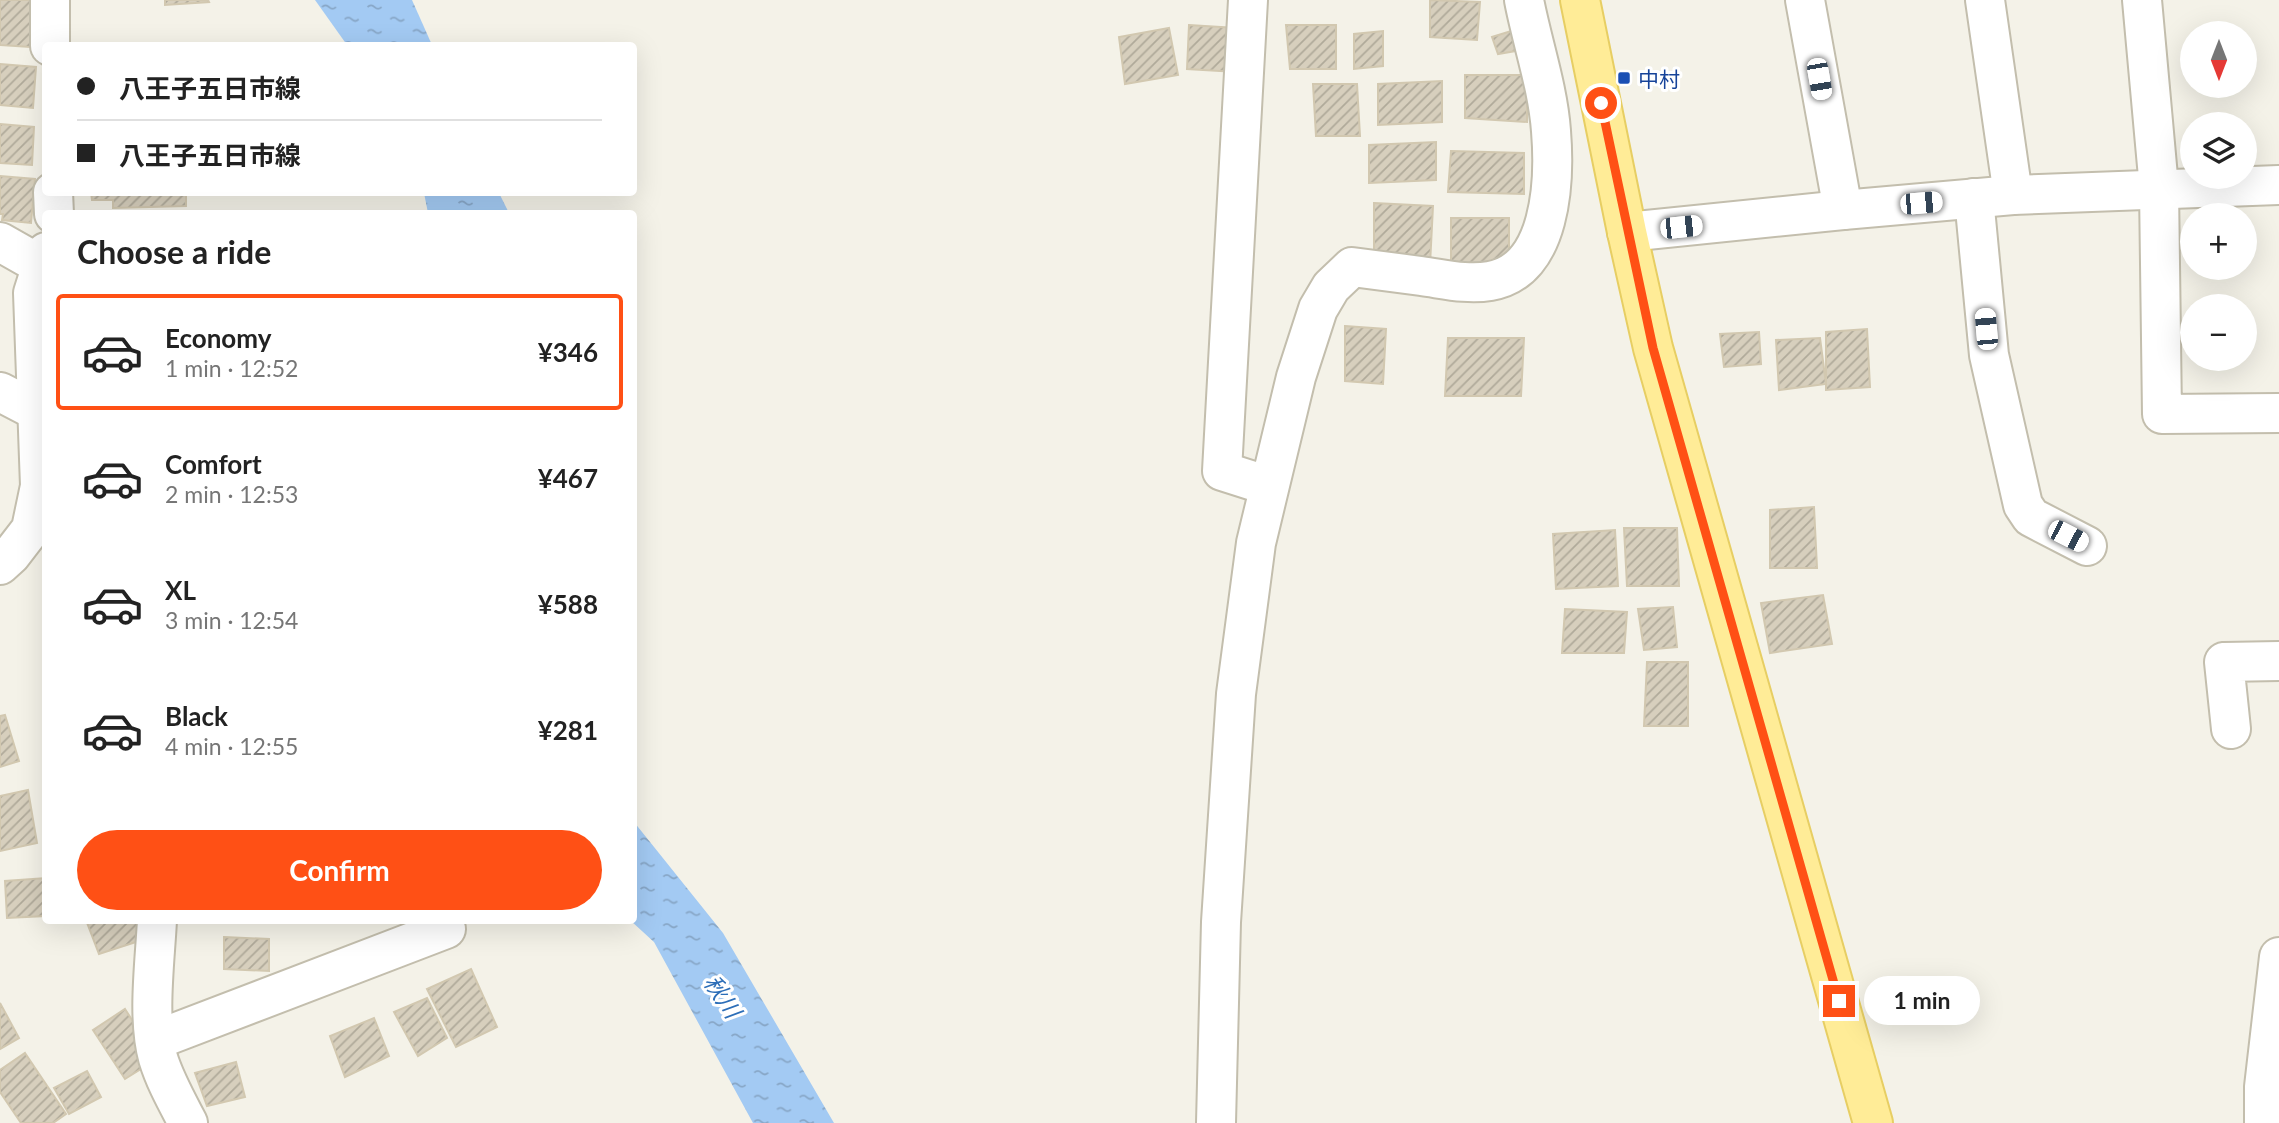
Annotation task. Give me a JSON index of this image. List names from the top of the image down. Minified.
{"water":["秋川"],"places":{"transit":["中村"]},"north":"bottom","page":{"map_buttons":["+","−"],"banner":["八王子五日市線","八王子五日市線"],"heading":"Choose a ride","list":[{"name":"Economy","note":"1 min · 12:52","value":"¥346"},{"name":"Comfort","note":"2 min · 12:53","value":"¥467"},{"name":"XL","note":"3 min · 12:54","value":"¥588"},{"name":"Black","note":"4 min · 12:55","value":"¥281"}],"buttons":"Confirm","bubble":"1 min"}}
